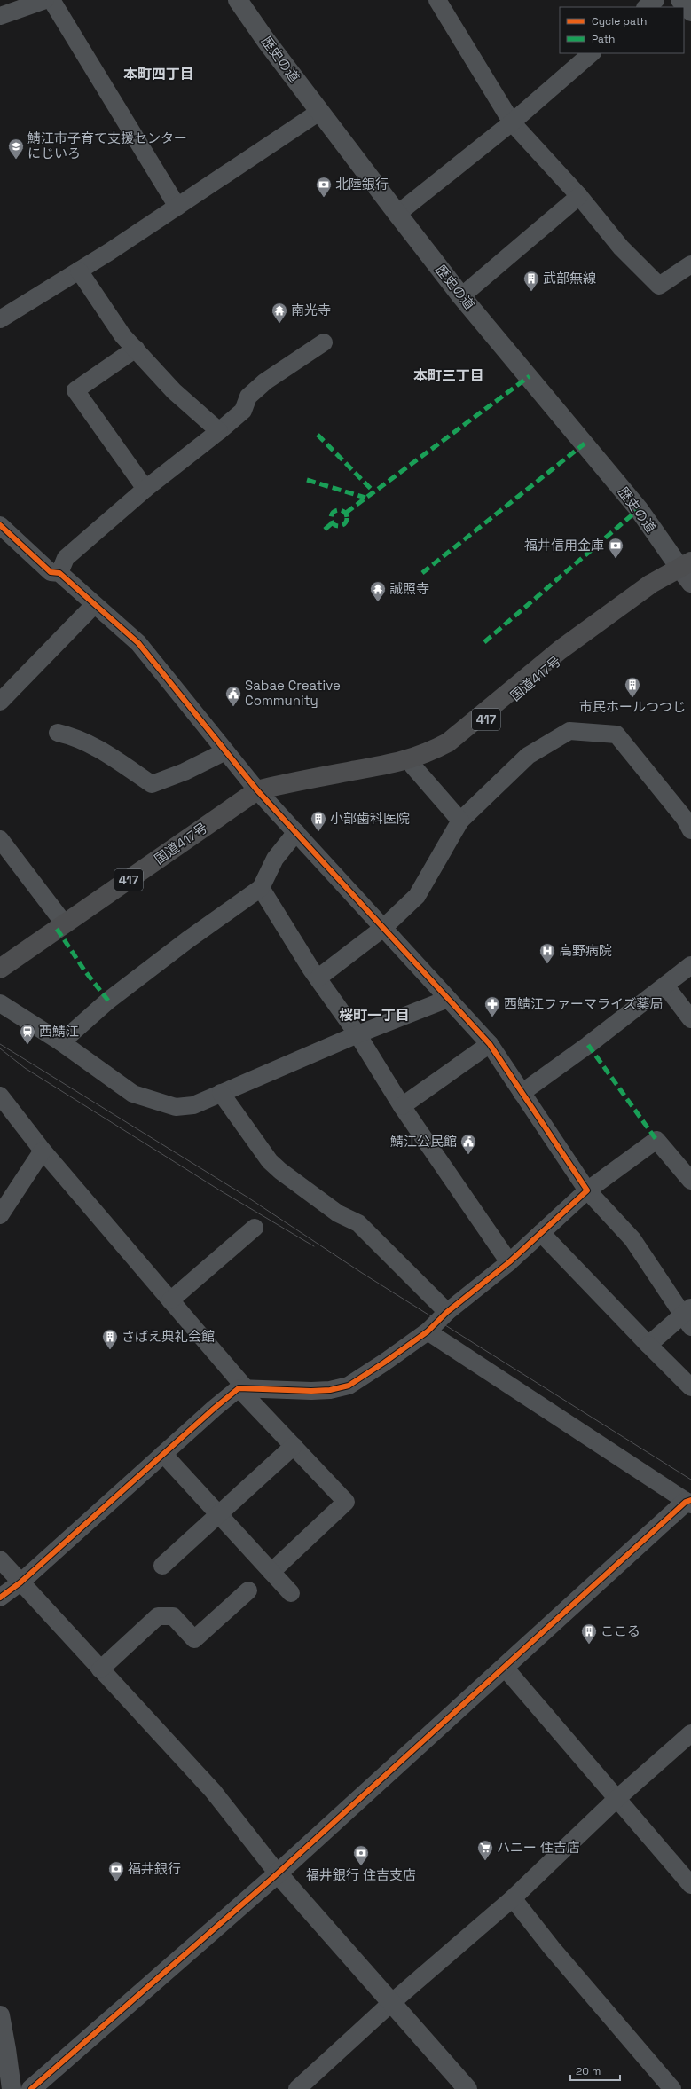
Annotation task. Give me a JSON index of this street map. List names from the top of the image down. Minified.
{"streets":{"highway":["国道417号","417"],"street":["歴史の道"]},"crossings":[["歴史の道","国道417号"]],"districts":["本町四丁目","本町三丁目","桜町一丁目"],"places":{"school or university":["鯖江市子育て支援センター にじいろ"],"bank":["北陸銀行","福井信用金庫","福井銀行 住吉支店","福井銀行"],"building":["武部無線","市民ホールつつじ","小部歯科医院","さばえ典礼会館","ここる"],"temple":["南光寺","誠照寺"],"public building":["Sabae Creative Community","鯖江公民館"],"hospital":["高野病院"],"pharmacy":["西鯖江ファーマライズ薬局"],"station":["西鯖江"],"supermarket":["ハニー 住吉店"]},"legend":["Cycle path","Path"],"scale_bar":"20 m"}
